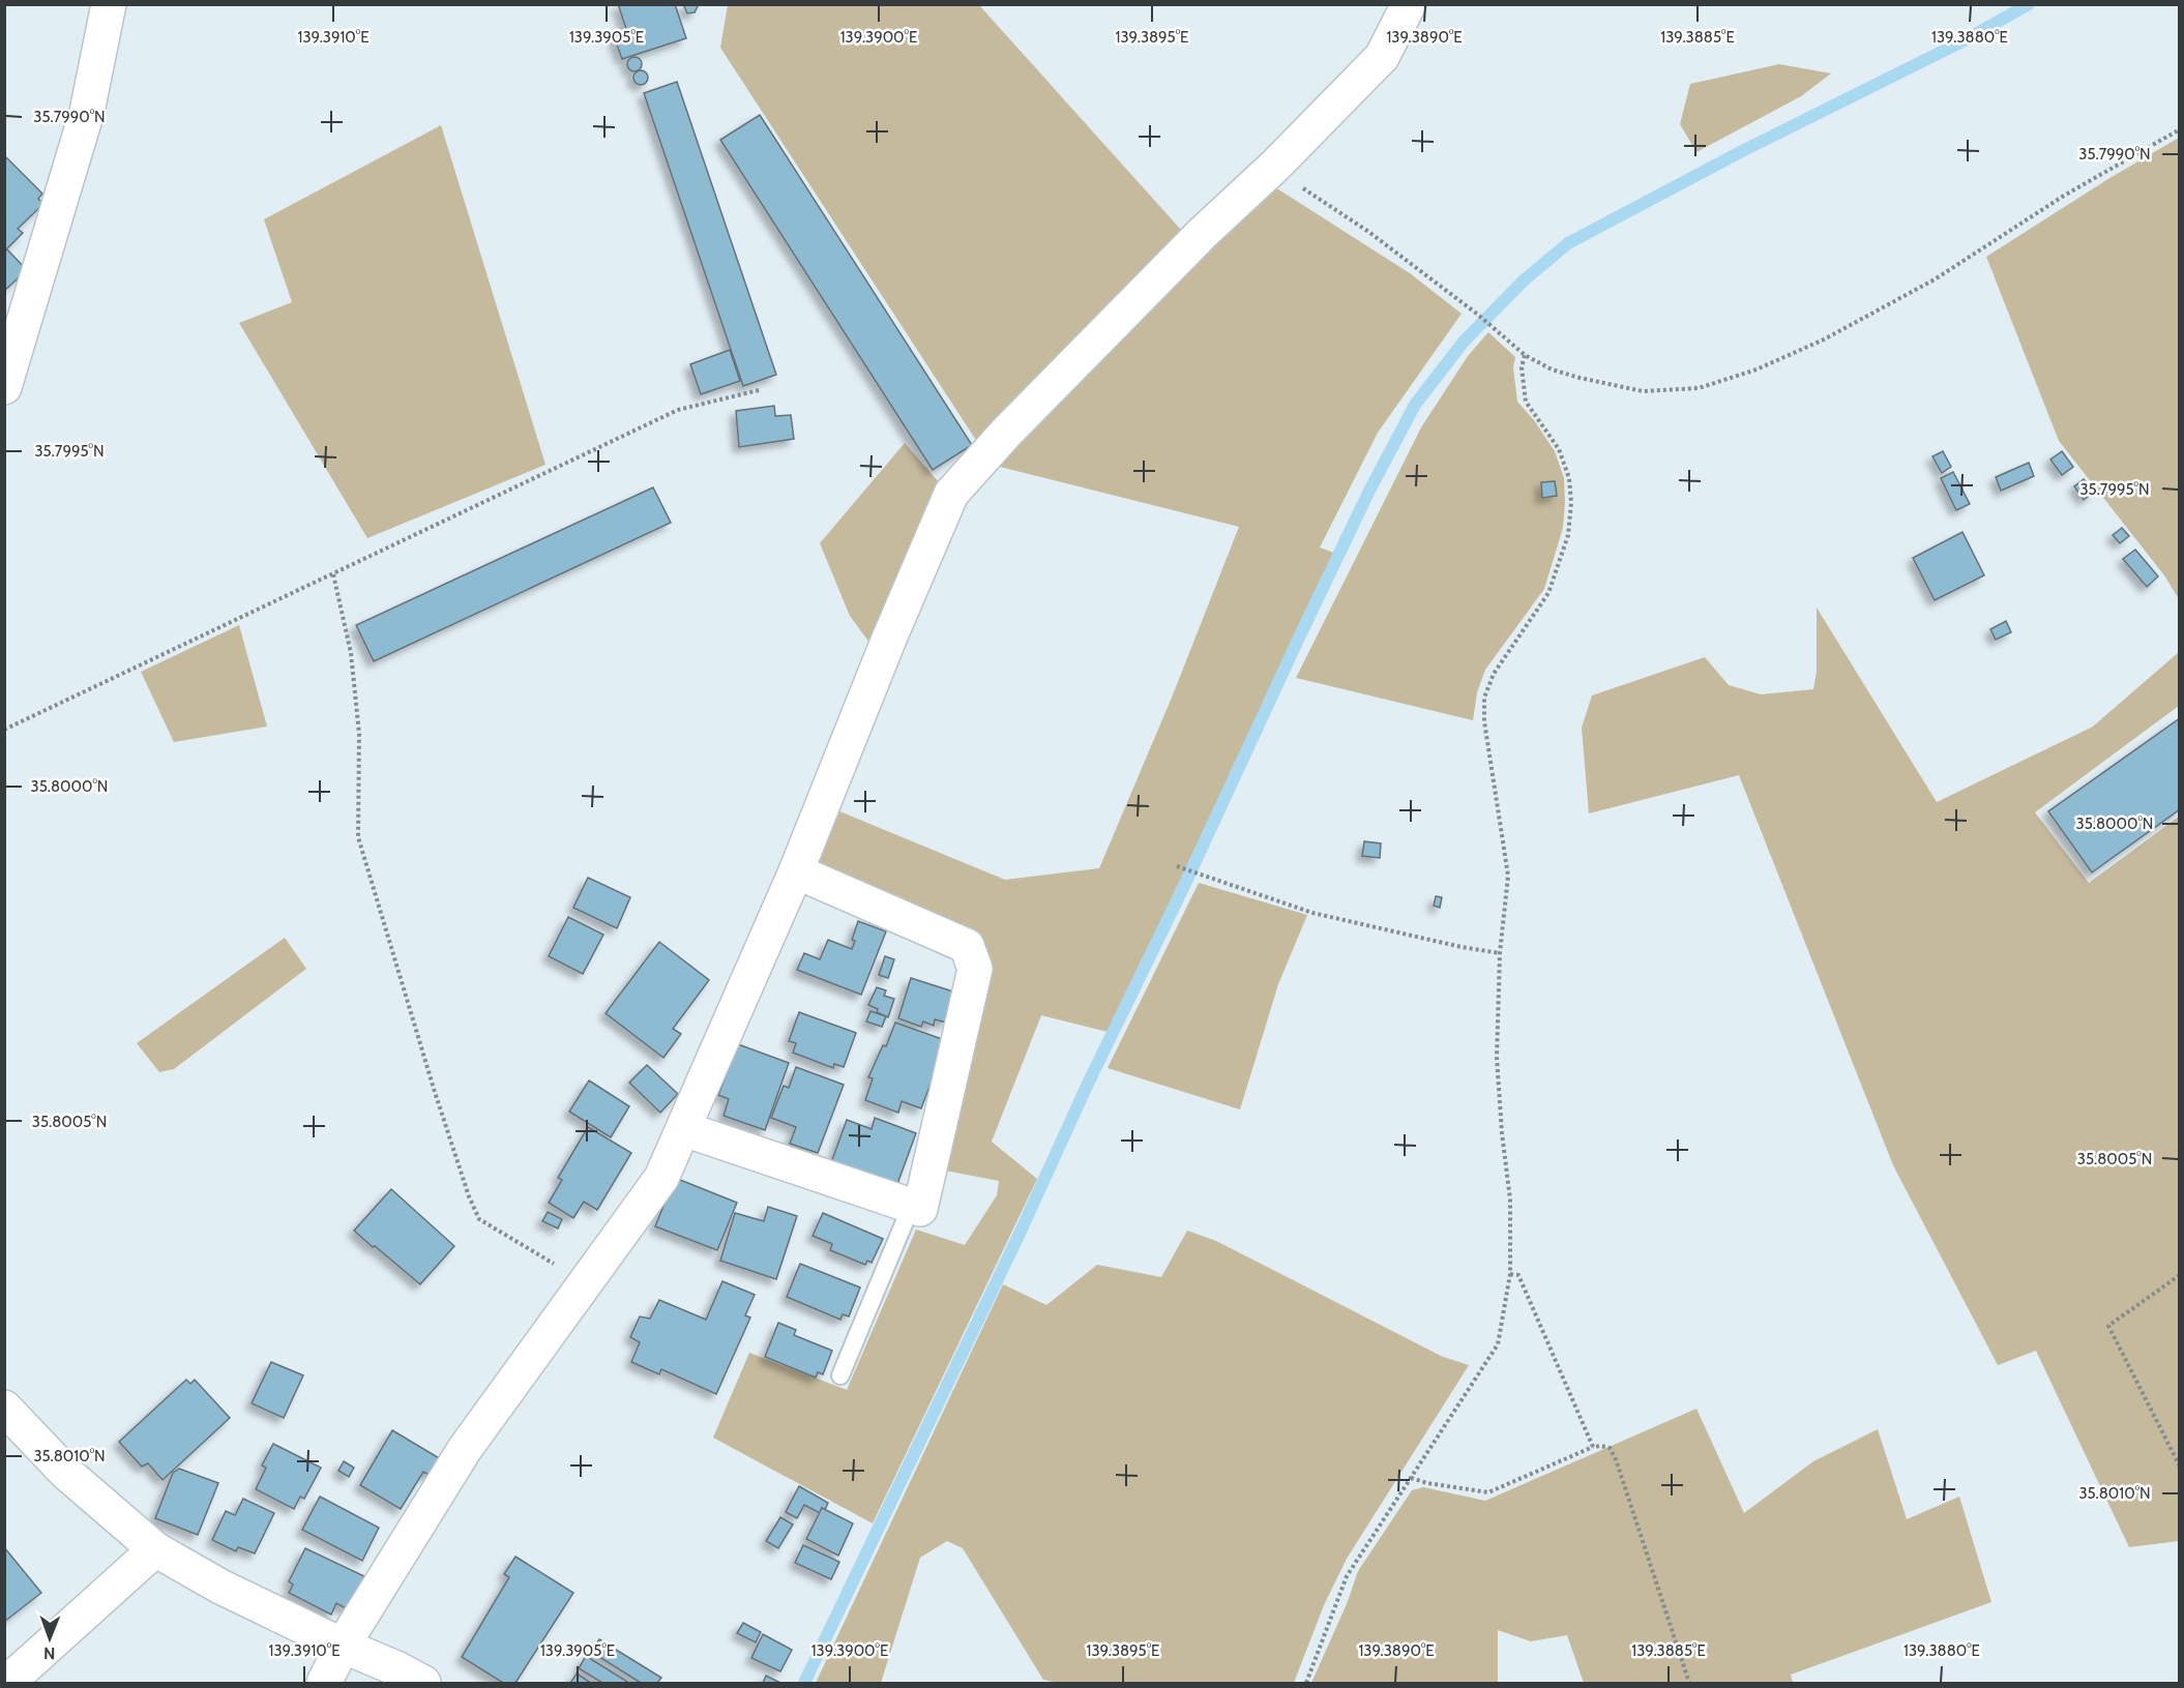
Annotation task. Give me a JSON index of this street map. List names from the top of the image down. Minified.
{"north":"bottom","coordinates":["139.3910°E","139.3905°E","139.3900°E","139.3895°E","139.3890°E","139.3885°E","139.3880°E","35.7990°N","35.7995°N","35.8000°N","35.8005°N","35.8010°N"]}
